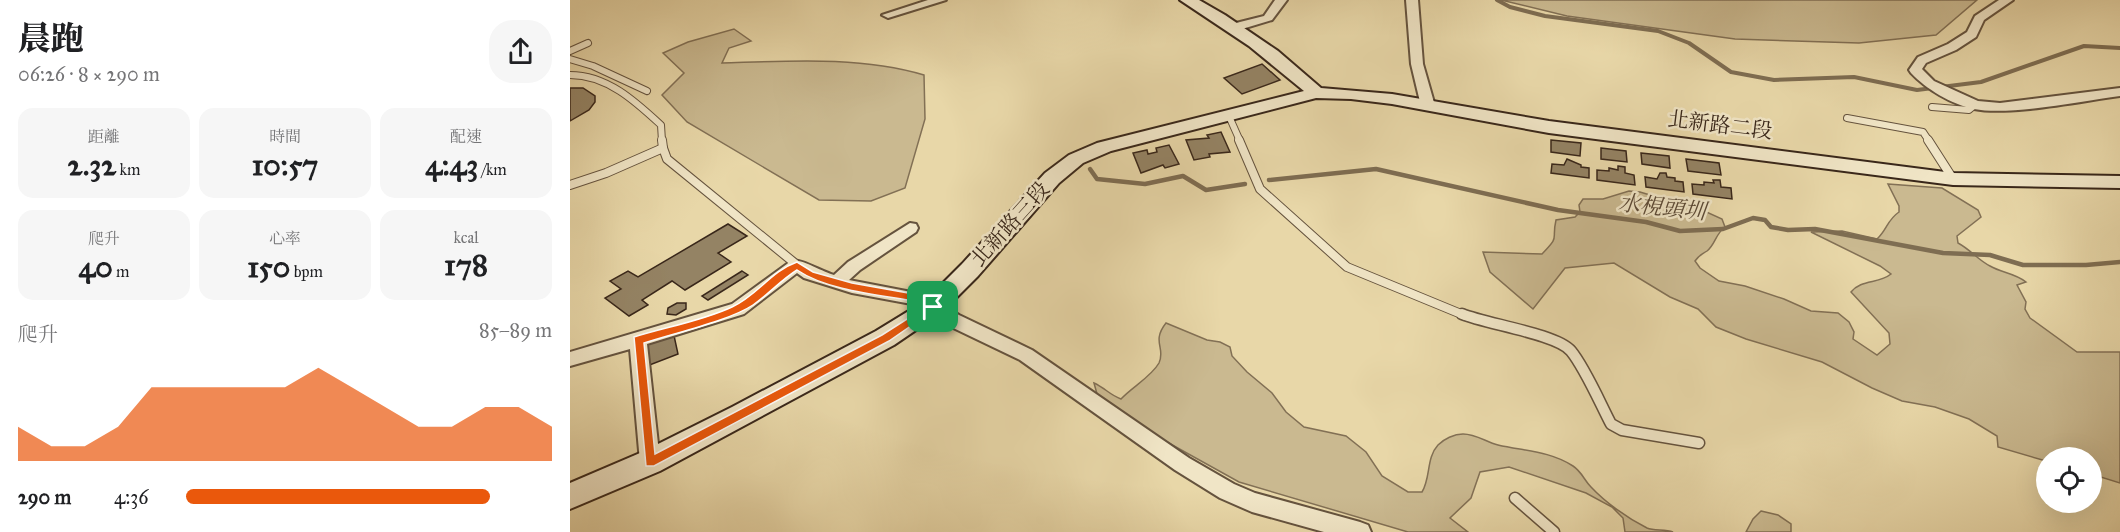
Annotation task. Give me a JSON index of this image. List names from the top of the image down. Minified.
{"streets":{"main road":["北新路二段","北新路三段"]},"crossings":[["北新路二段","北新路三段"]],"water":["水梘頭圳"],"page":{"heading":["晨跑","06:26 · 8 × 290 m"],"stats":[["距離","2.32 km"],["時間","10:57"],["配速","4:43 /km"],["爬升","40 m"],["心率","150 bpm"],["kcal","178"]],"chart":["爬升","85–89 m"],"list":[{"name":"290 m","note":"4:36"}]}}
